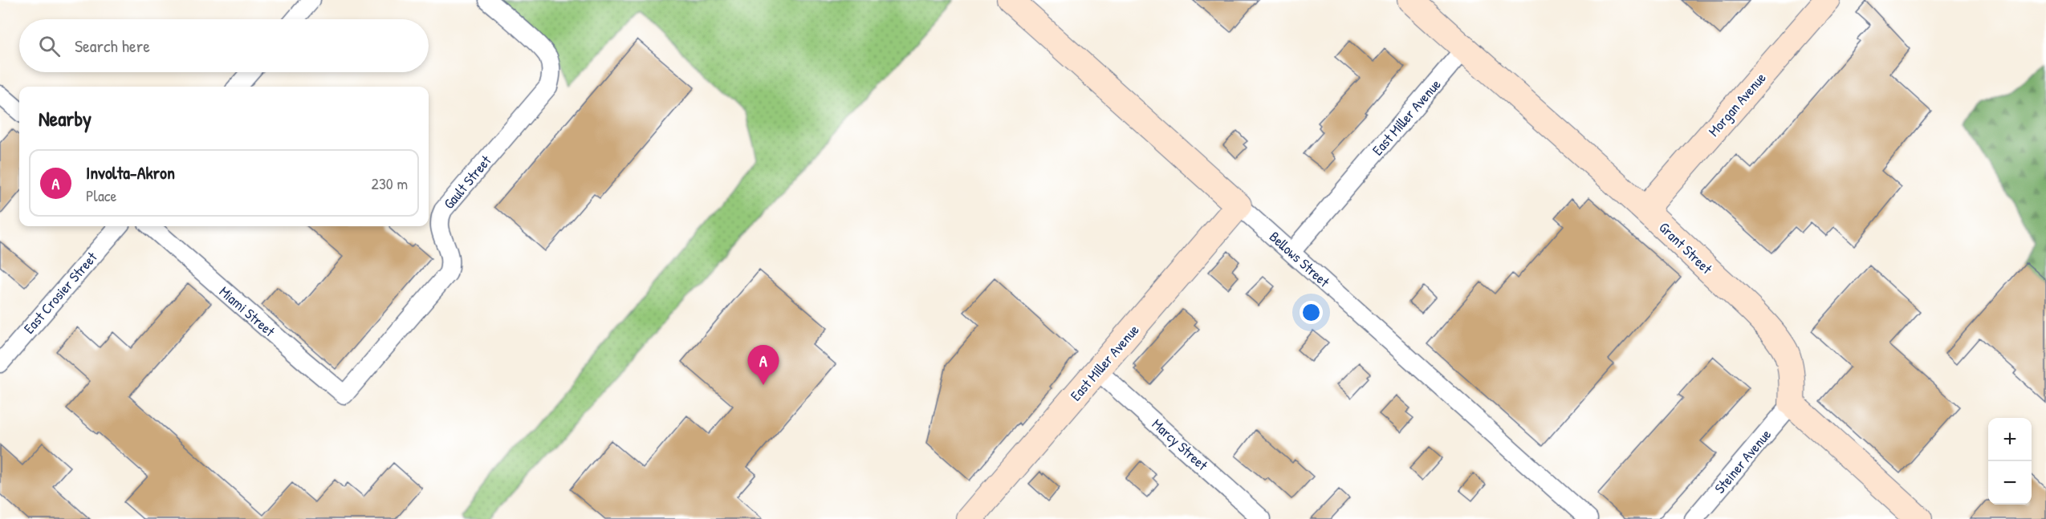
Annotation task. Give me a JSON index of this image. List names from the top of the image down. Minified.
{"streets":{"street":["Morgan Avenue","East Miller Avenue","Gault Street","Grant Street","Bellows Street","East Crosier Street","Miami Street","Marcy Street","Steiner Avenue"]},"crossings":[["Morgan Avenue","Grant Street"],["East Miller Avenue","Grant Street"],["East Miller Avenue","Bellows Street"],["East Miller Avenue","Marcy Street"],["Gault Street","Miami Street"],["Grant Street","Steiner Avenue"]],"page":{"search":"Search here","heading":"Nearby","list":[{"mark":"A","name":"Involta-Akron","note":"Place","value":"230 m"}],"pins":"A","map_buttons":["+","−"]}}
